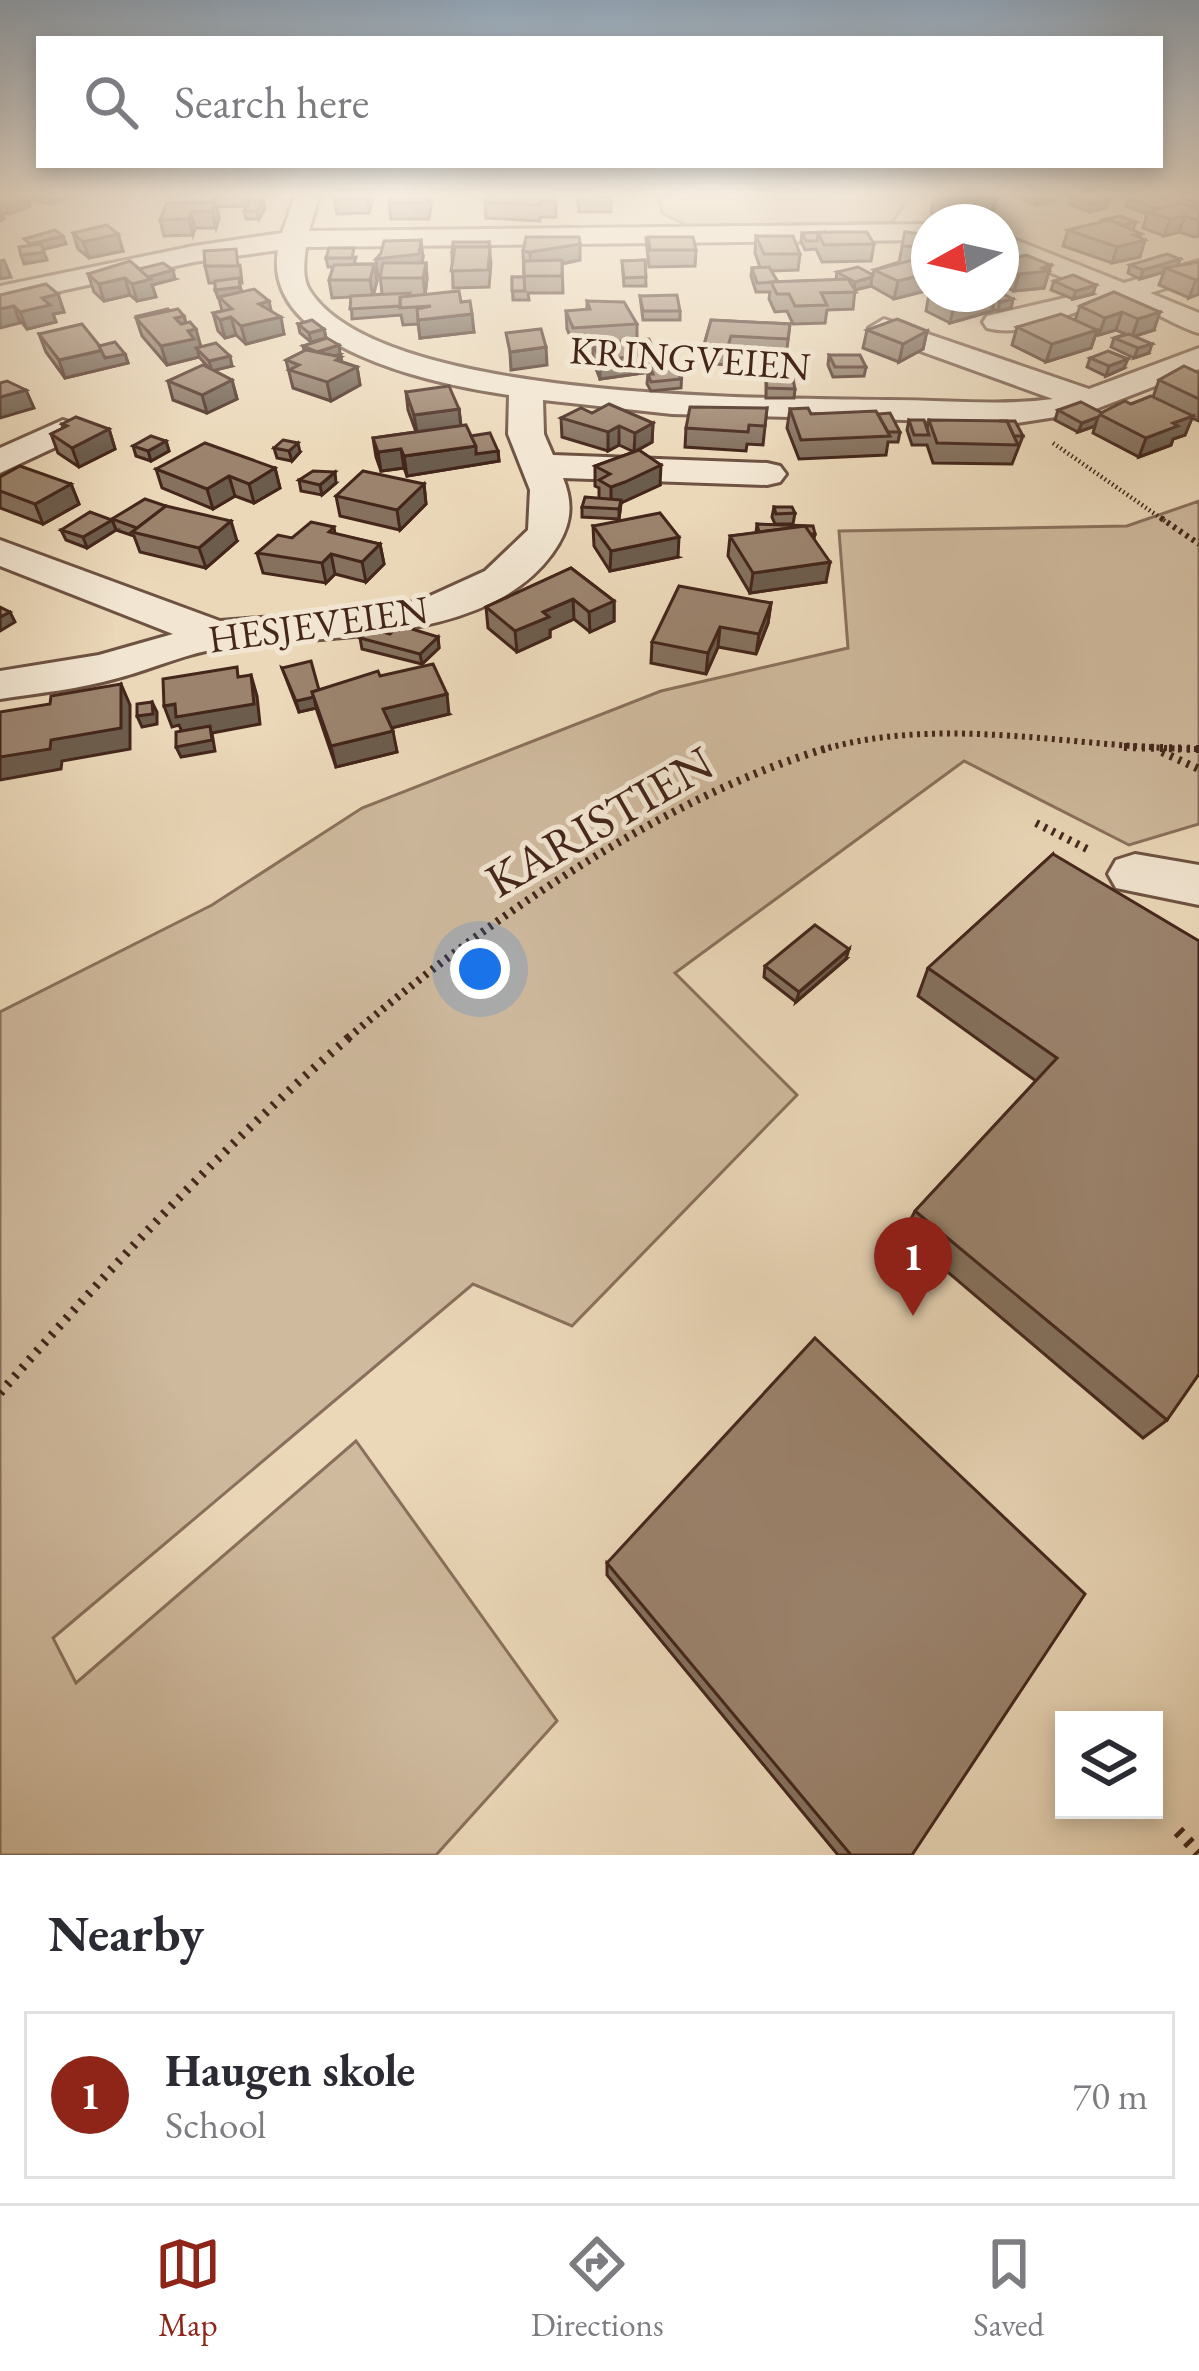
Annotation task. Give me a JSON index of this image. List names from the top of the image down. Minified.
{"streets":{"street":["KRINGVEIEN","HESJEVEIEN"],"path":["KARISTIEN"]},"crossings":[["KRINGVEIEN","HESJEVEIEN"]],"north":"left","page":{"search":"Search here","pins":"1","heading":"Nearby","list":[{"mark":"1","name":"Haugen skole","note":"School","value":"70 m"}],"nav":["Map","Directions","Saved"]}}
